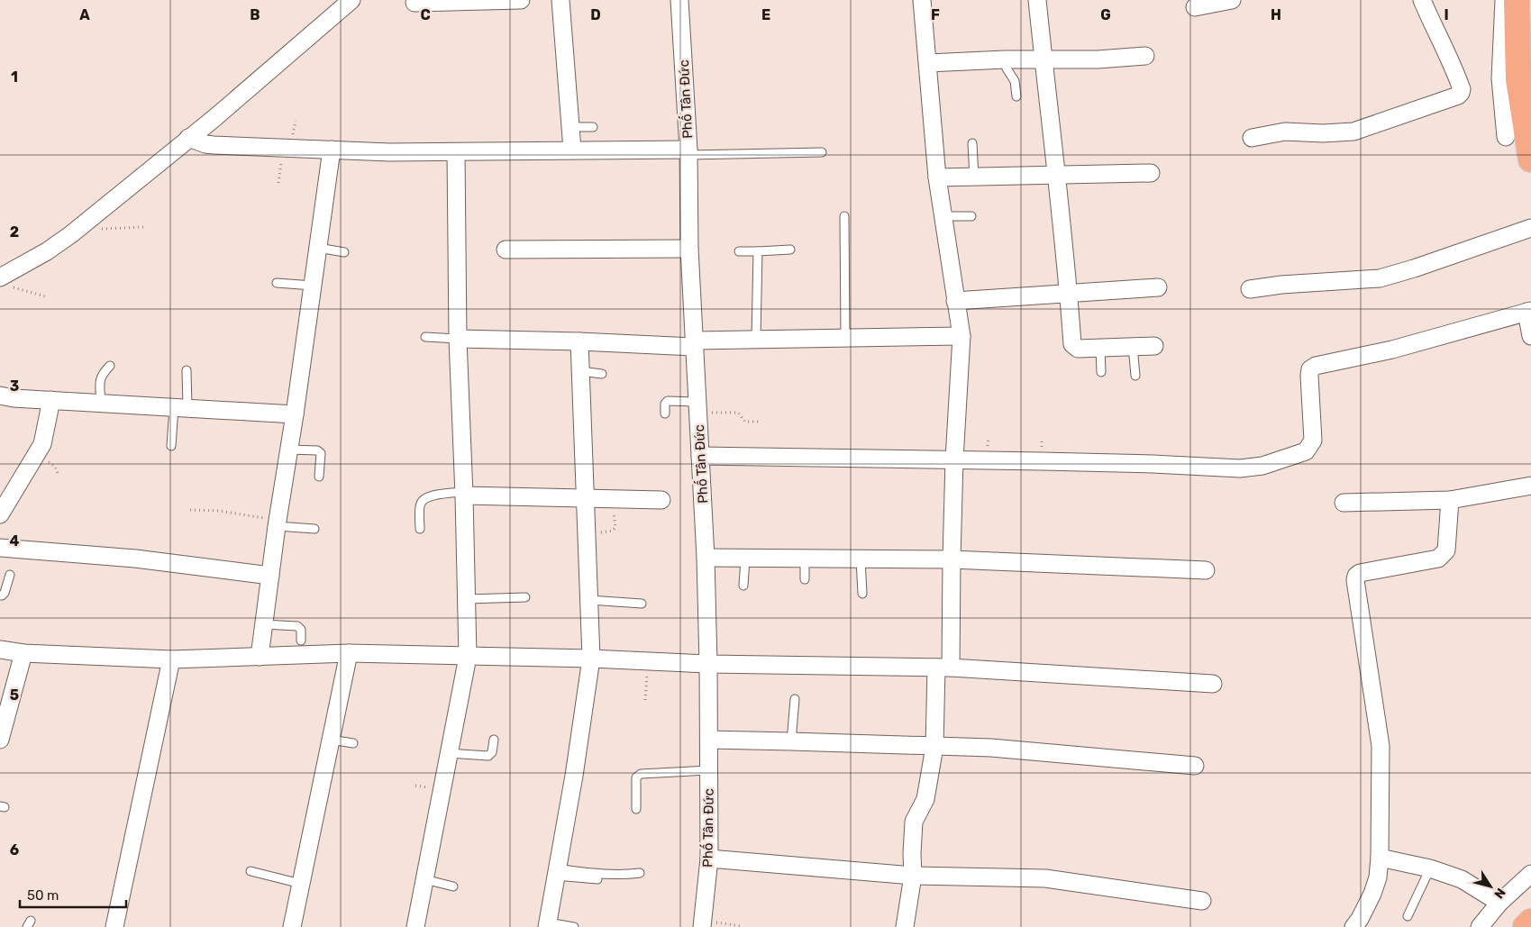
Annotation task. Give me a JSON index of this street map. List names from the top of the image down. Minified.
{"streets":{"street":["Phố Tân Đức"]},"scale_bar":"50 m","north":"bottom right","grid":{"columns":["A","B","C","D","E","F","G","H","I"],"rows":["1","2","3","4","5","6"]}}
